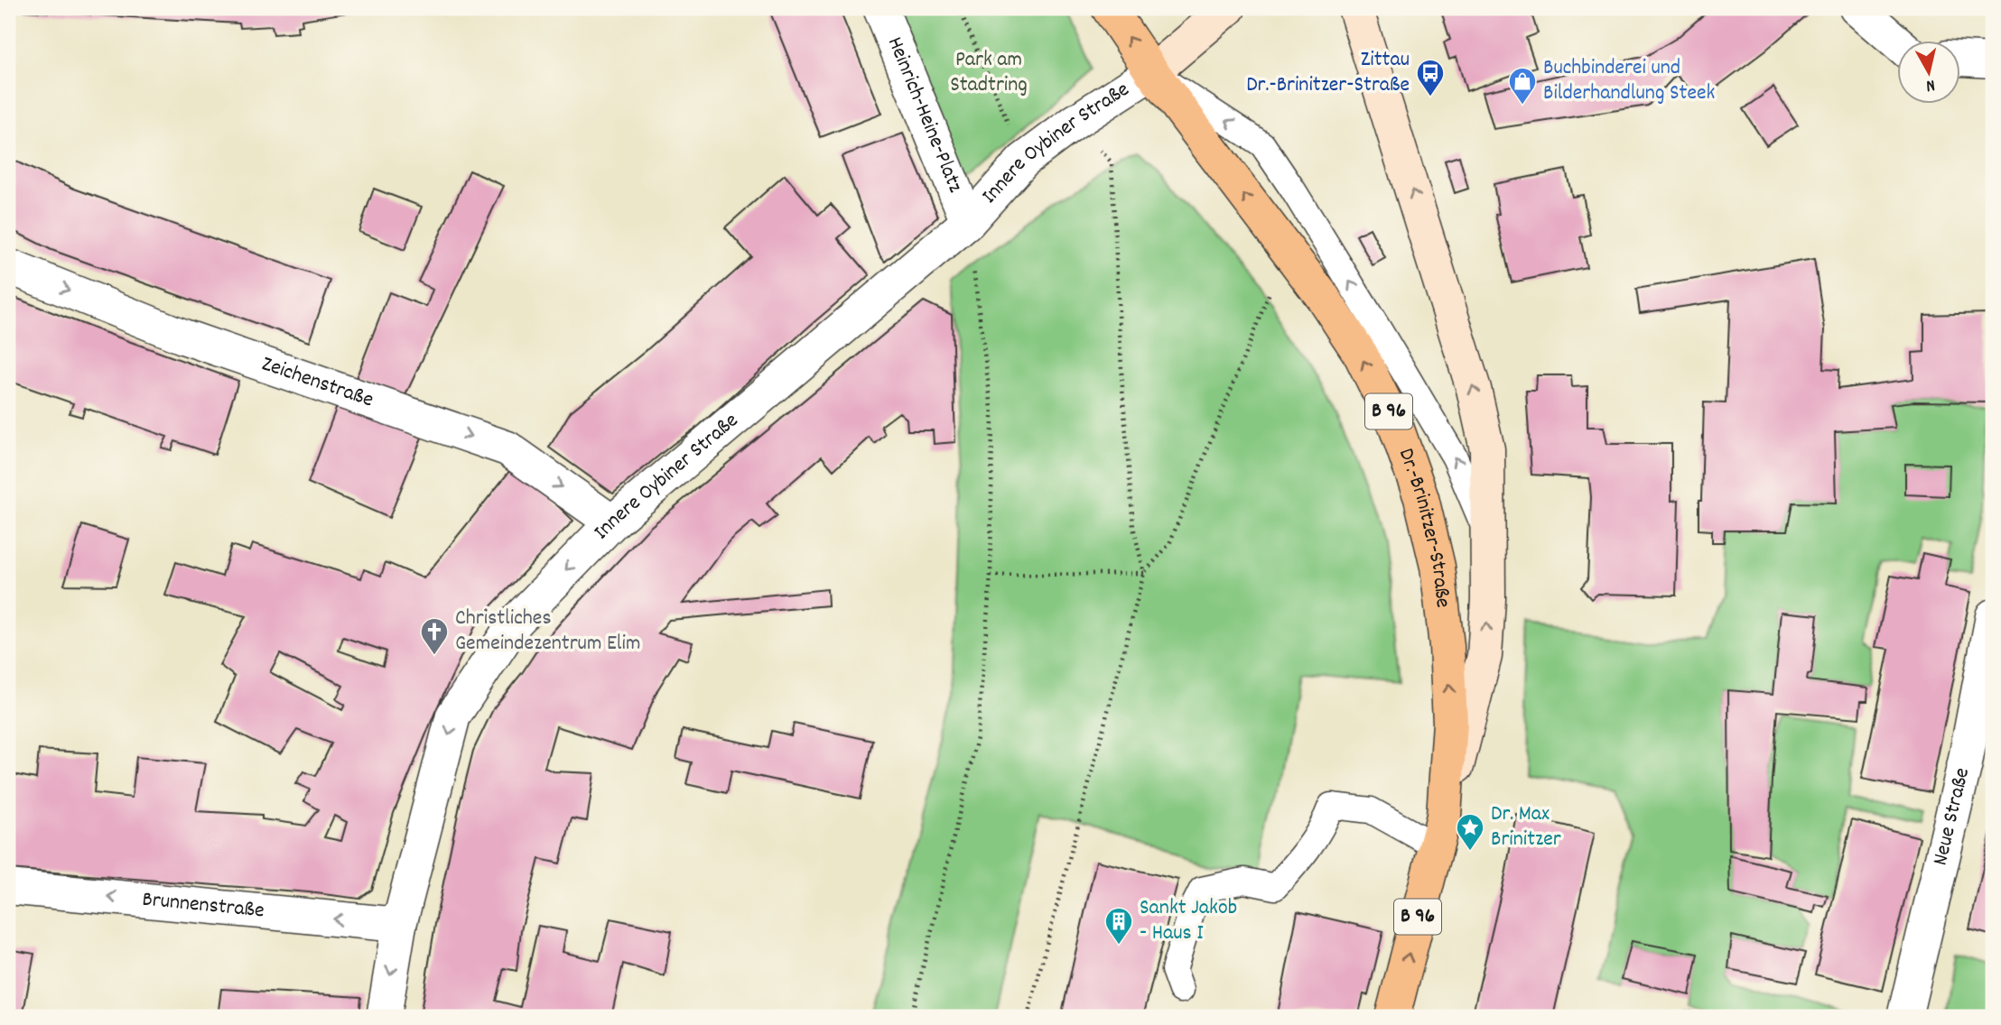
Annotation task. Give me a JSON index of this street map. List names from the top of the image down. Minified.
{"streets":{"main road":["B 96","Dr.-Brinitzer-Straße"],"street":["Heinrich-Heine-Platz","Innere Oybiner Straße","Zeichenstraße","Neue Straße","Brunnenstraße"]},"crossings":[["Heinrich-Heine-Platz","Innere Oybiner Straße"],["Innere Oybiner Straße","Zeichenstraße"],["Innere Oybiner Straße","B 96"],["Innere Oybiner Straße","Dr.-Brinitzer-Straße"],["Innere Oybiner Straße","Brunnenstraße"],["B 96","Dr.-Brinitzer-Straße"]],"one_way":["Innere Oybiner Straße","Zeichenstraße","Brunnenstraße"],"parks":["Park am Stadtring"],"places":{"bus stop":["Zittau Dr.-Brinitzer-Straße"],"shop":["Buchbinderei und Bilderhandlung Steek"],"church":["Christliches Gemeindezentrum Elim"],"place":["Dr. Max Brinitzer"],"building":["Sankt Jakob - Haus I"]},"north":"bottom"}
